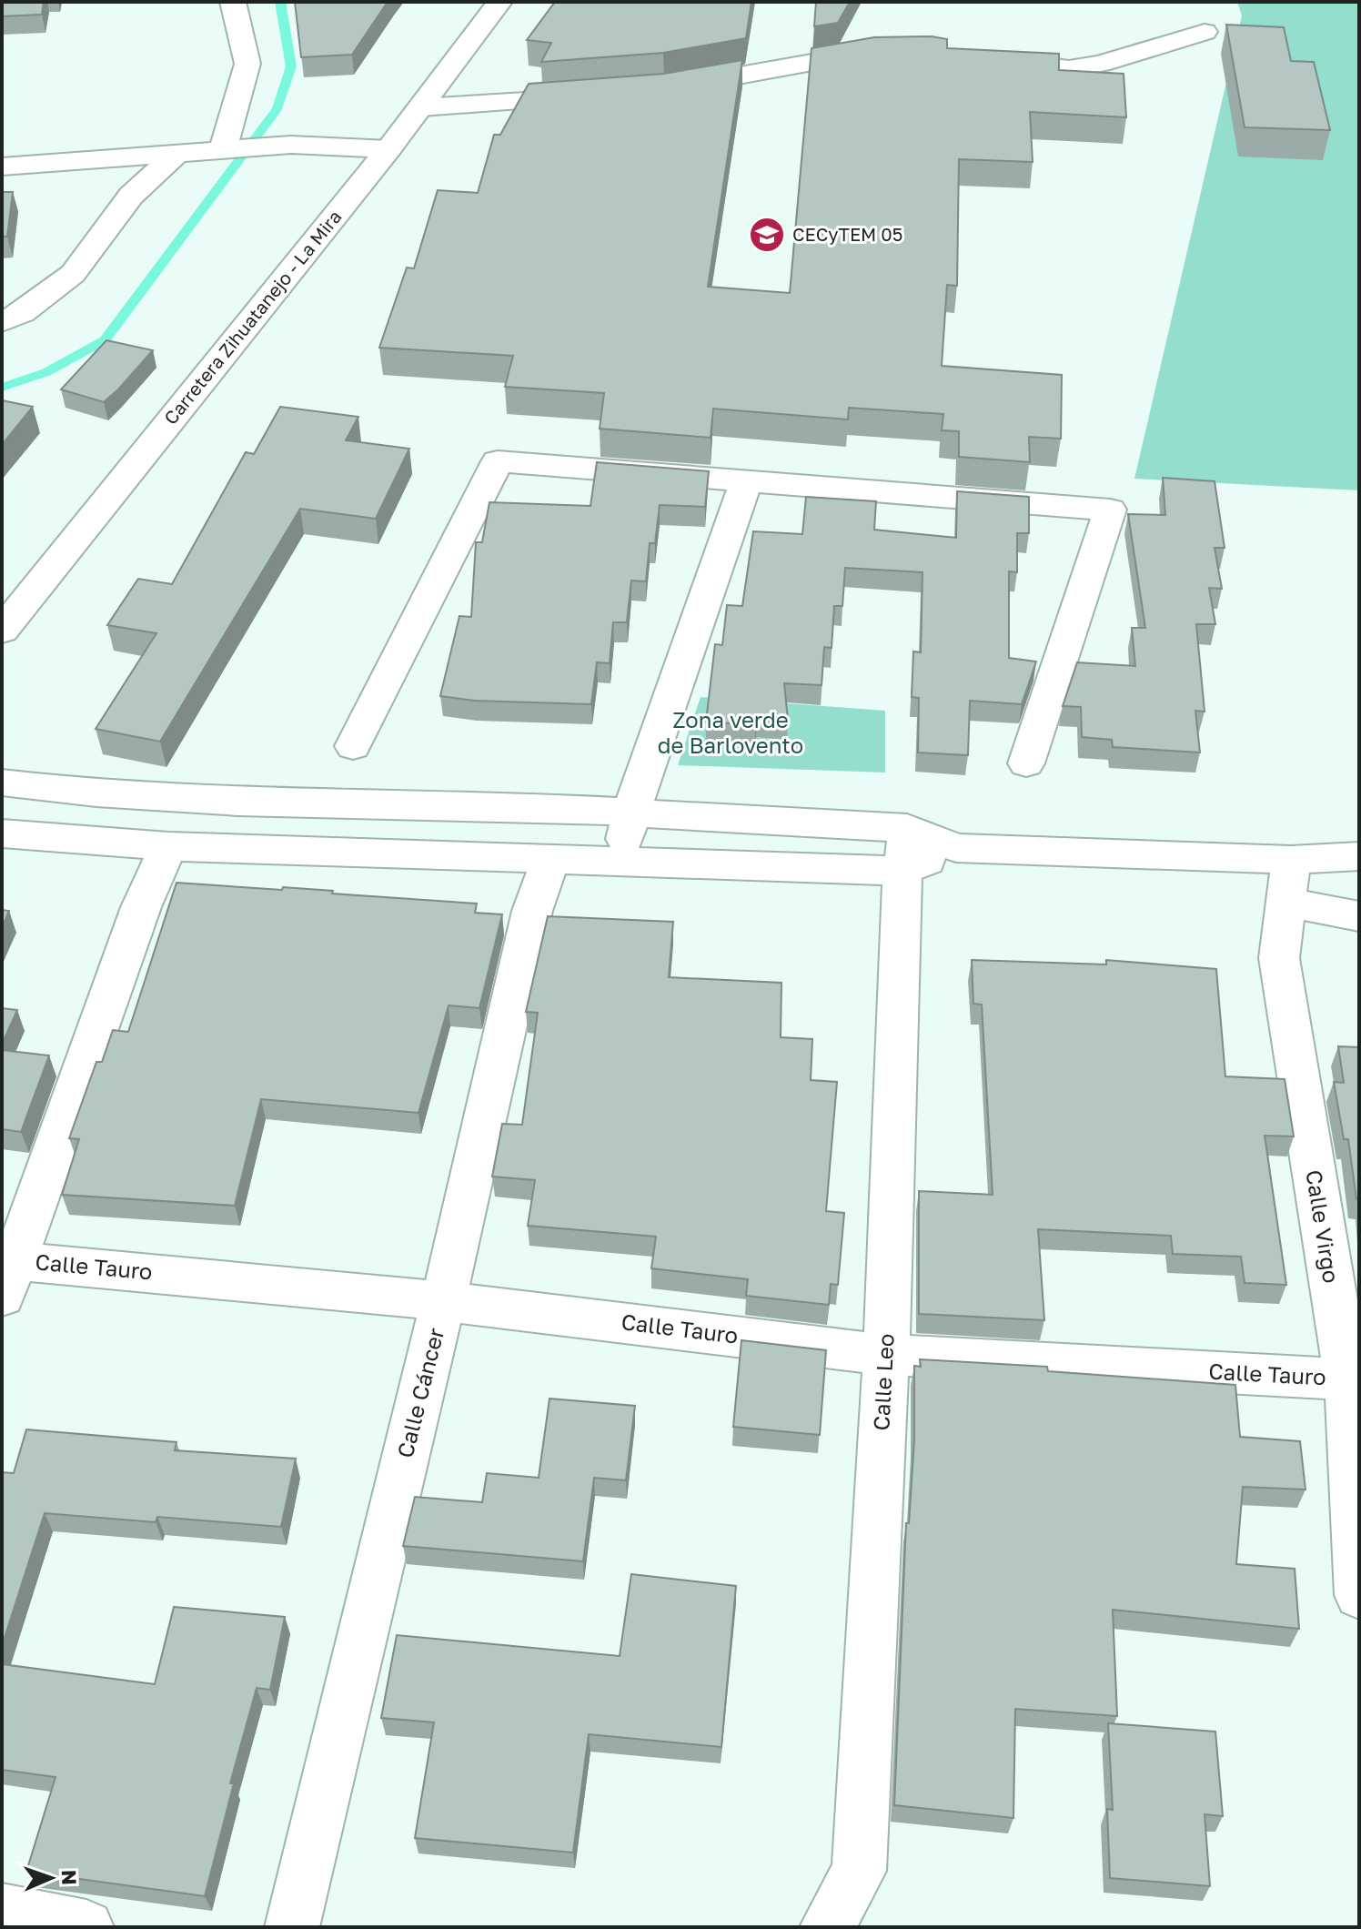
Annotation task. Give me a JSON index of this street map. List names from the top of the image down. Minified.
{"streets":{"main road":["Carretera Zihuatanejo - La Mira","Calle Virgo","Calle Tauro","Calle Leo","Calle Cáncer"]},"crossings":[["Calle Virgo","Calle Tauro"],["Calle Tauro","Calle Leo"],["Calle Tauro","Calle Cáncer"]],"parks":["Zona verde de Barlovento"],"places":{"school or university":["CECyTEM 05"]},"north":"right"}
